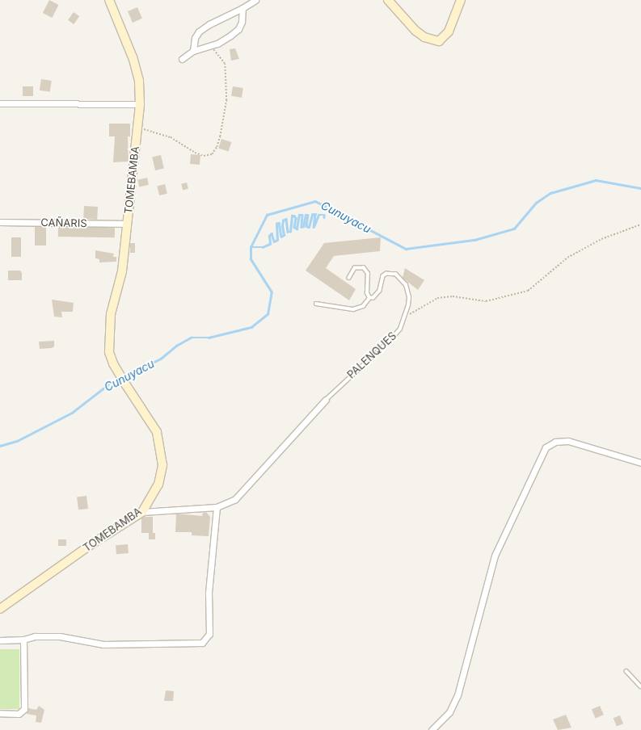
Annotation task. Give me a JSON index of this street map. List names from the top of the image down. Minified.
{"streets":{"street":["TOMEBAMBA","CAÑARIS","PALENQUES"]},"crossings":[["TOMEBAMBA","CAÑARIS"],["TOMEBAMBA","PALENQUES"]],"water":["Cunuyacu"]}
